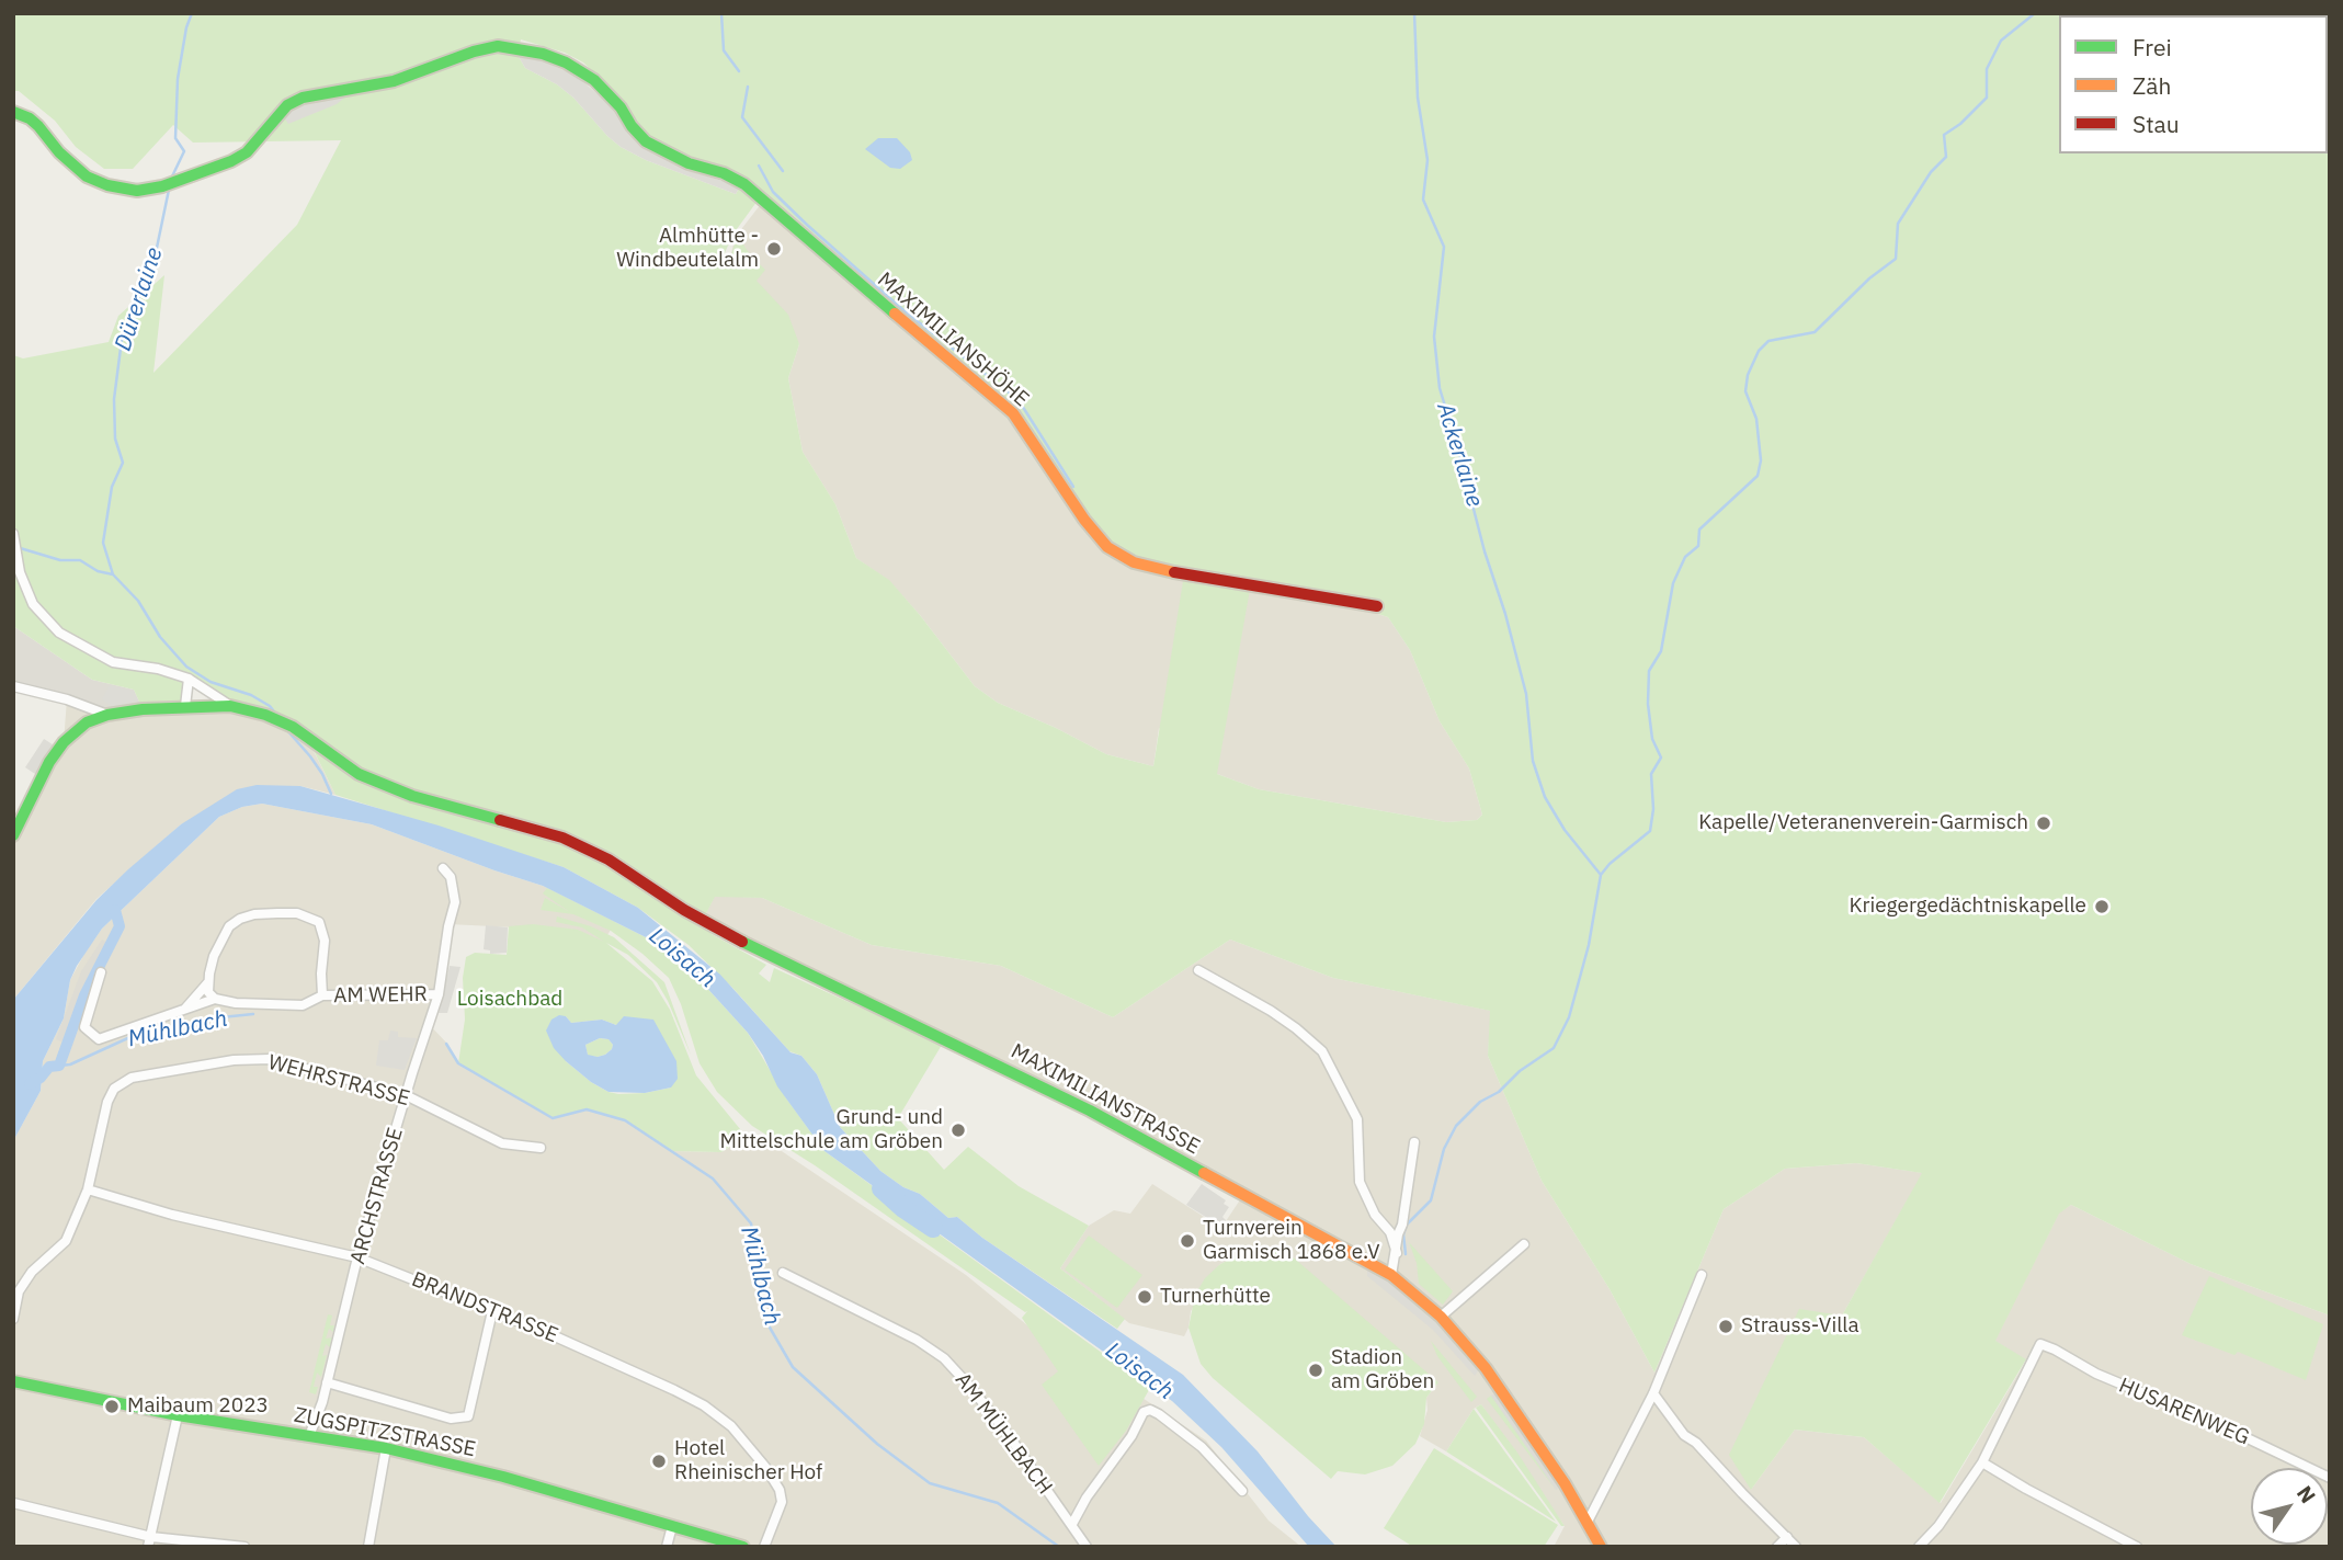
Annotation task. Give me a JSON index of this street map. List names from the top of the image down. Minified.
{"streets":{"street":["MAXIMILIANSHÖHE","AM WEHR","WEHRSTRASSE","MAXIMILIANSTRASSE","ARCHSTRASSE","BRANDSTRASSE","HUSARENWEG","ZUGSPITZSTRASSE","AM MÜHLBACH"]},"crossings":[["AM WEHR","ARCHSTRASSE"],["WEHRSTRASSE","ARCHSTRASSE"],["WEHRSTRASSE","BRANDSTRASSE"],["ARCHSTRASSE","BRANDSTRASSE"],["ARCHSTRASSE","ZUGSPITZSTRASSE"]],"water":["Dürerlaine","Ackerlaine","Loisach","Mühlbach"],"parks":["Loisachbad"],"places":["Almhütte - Windbeutelalm","Kapelle/Veteranenverein-Garmisch","Kriegergedächtniskapelle","Grund- und Mittelschule am Gröben","Turnverein Garmisch 1868 e.V","Turnerhütte","Strauss-Villa","Stadion am Gröben","Maibaum 2023","Hotel Rheinischer Hof"],"legend":["Frei","Zäh","Stau"],"north":"top right"}
